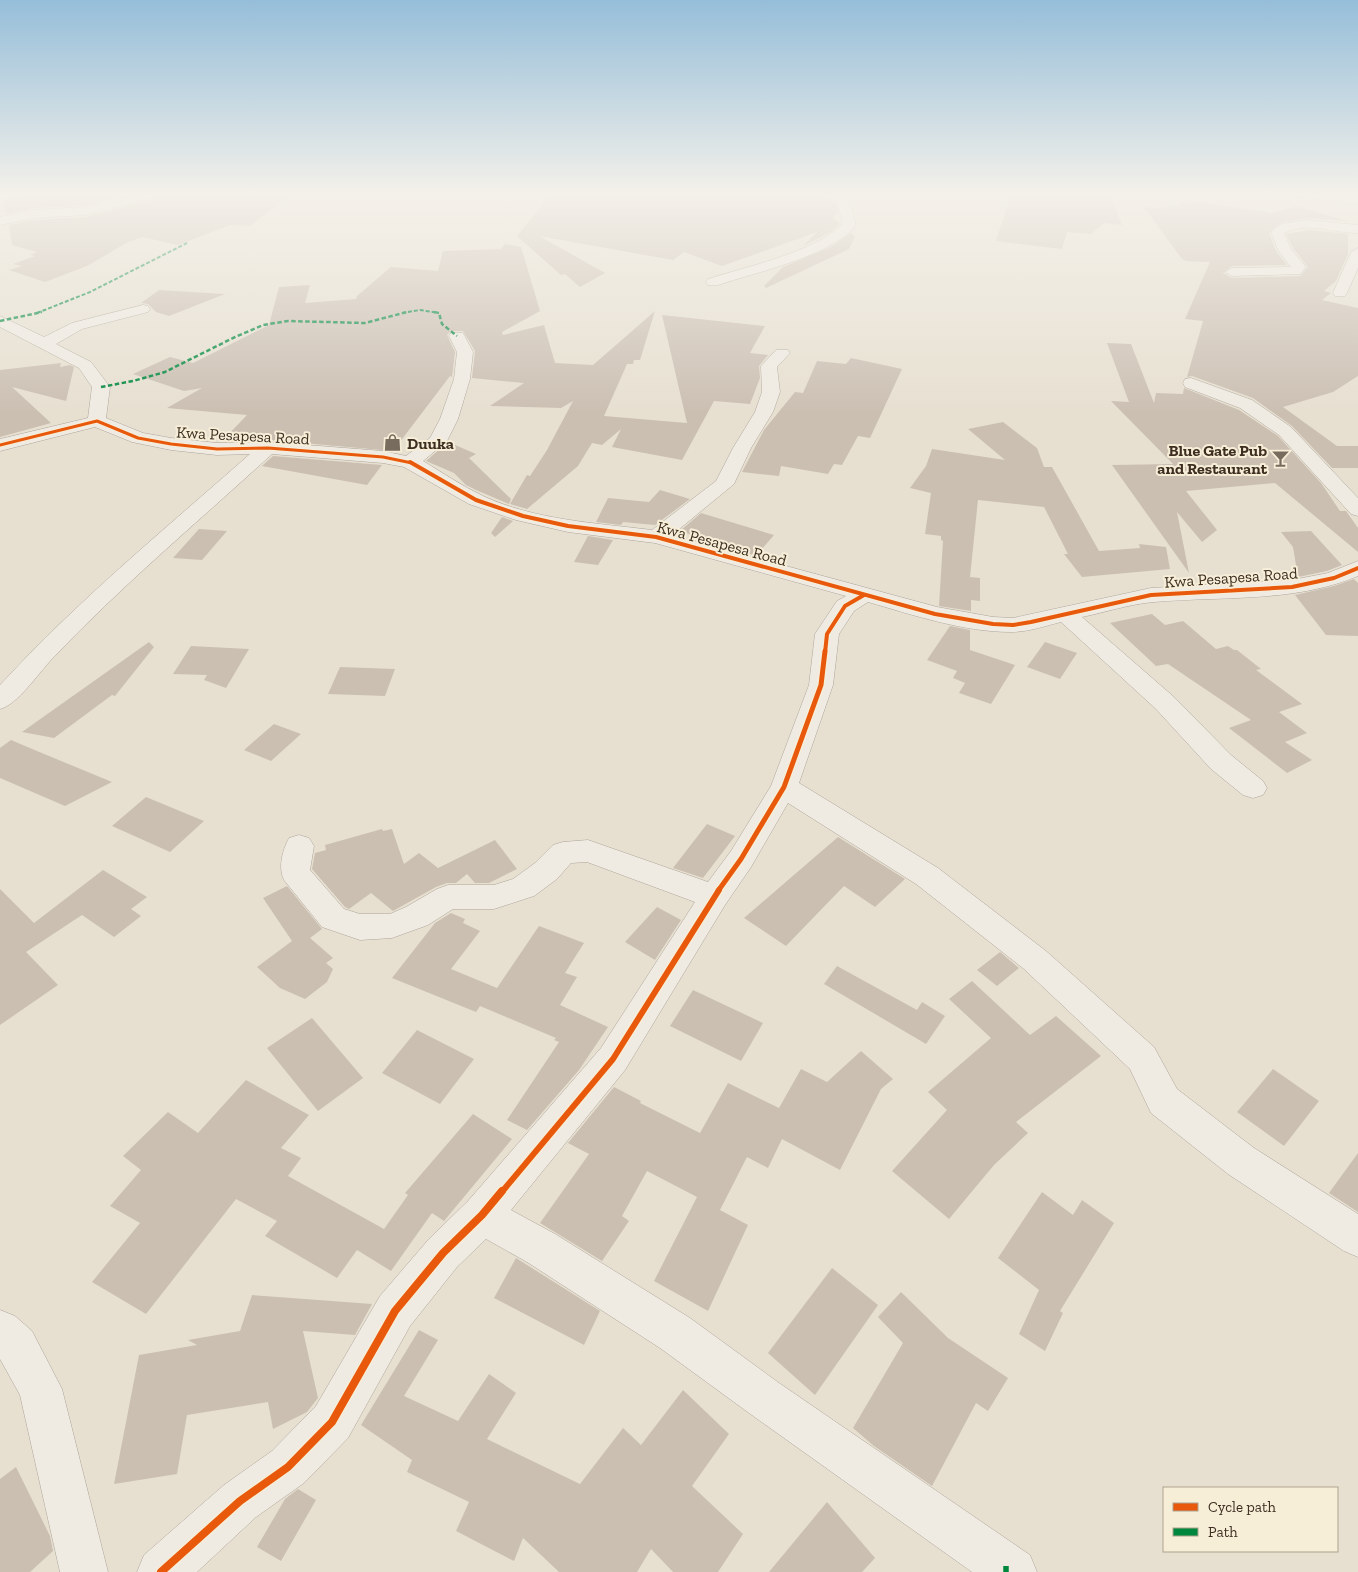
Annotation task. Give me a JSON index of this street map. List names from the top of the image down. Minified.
{"streets":{"street":["Kwa Pesapesa Road"]},"places":{"shop":["Duuka"],"bar":["Blue Gate Pub and Restaurant"]},"legend":["Cycle path","Path"]}
